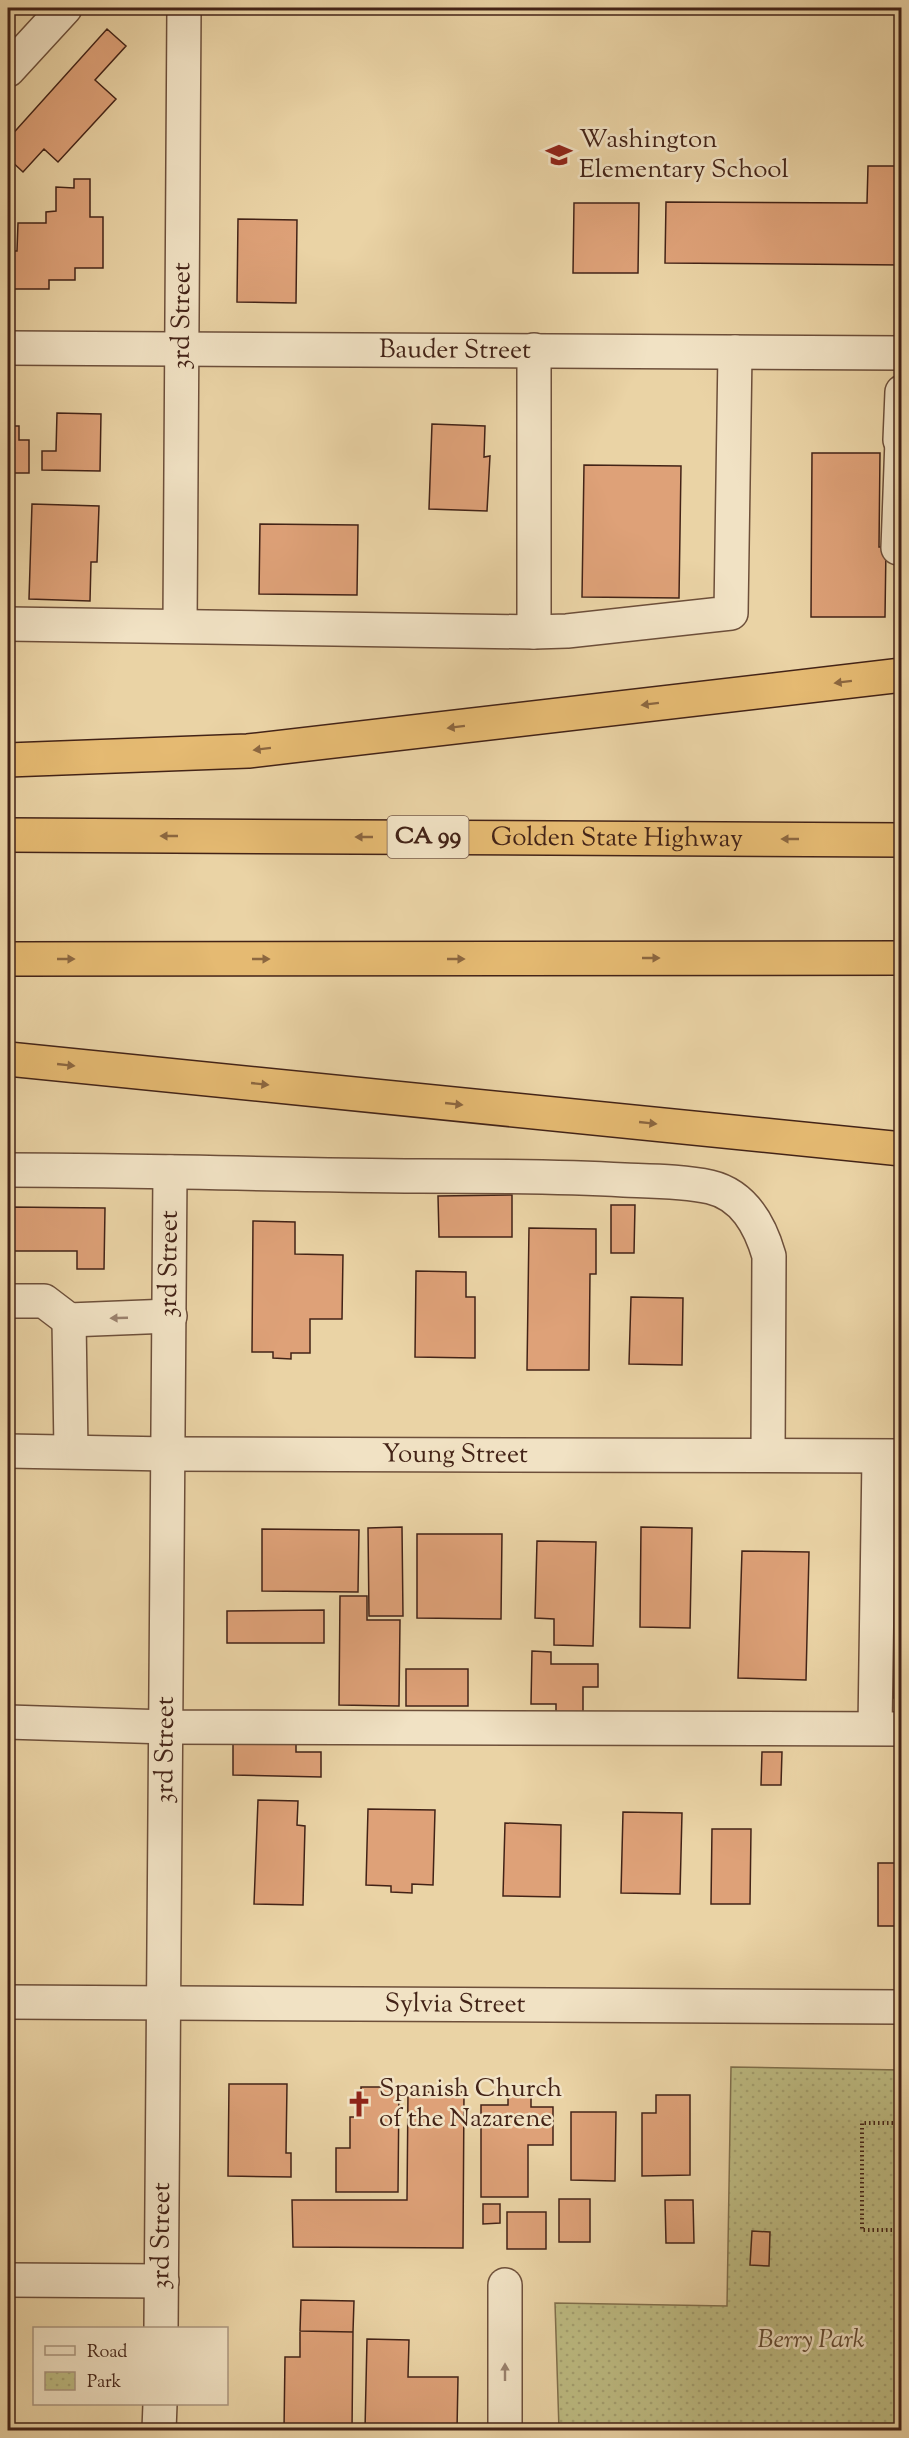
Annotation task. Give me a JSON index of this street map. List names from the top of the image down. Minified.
{"streets":{"highway":["CA 99","Golden State Highway"],"street":["3rd Street","Bauder Street","Young Street","Sylvia Street"]},"crossings":[["3rd Street","Bauder Street"],["3rd Street","Young Street"],["3rd Street","Sylvia Street"]],"parks":["Berry Park"],"places":{"school or university":["Washington Elementary School"],"church":["Spanish Church of the Nazarene"]},"legend":["Road","Park"]}
